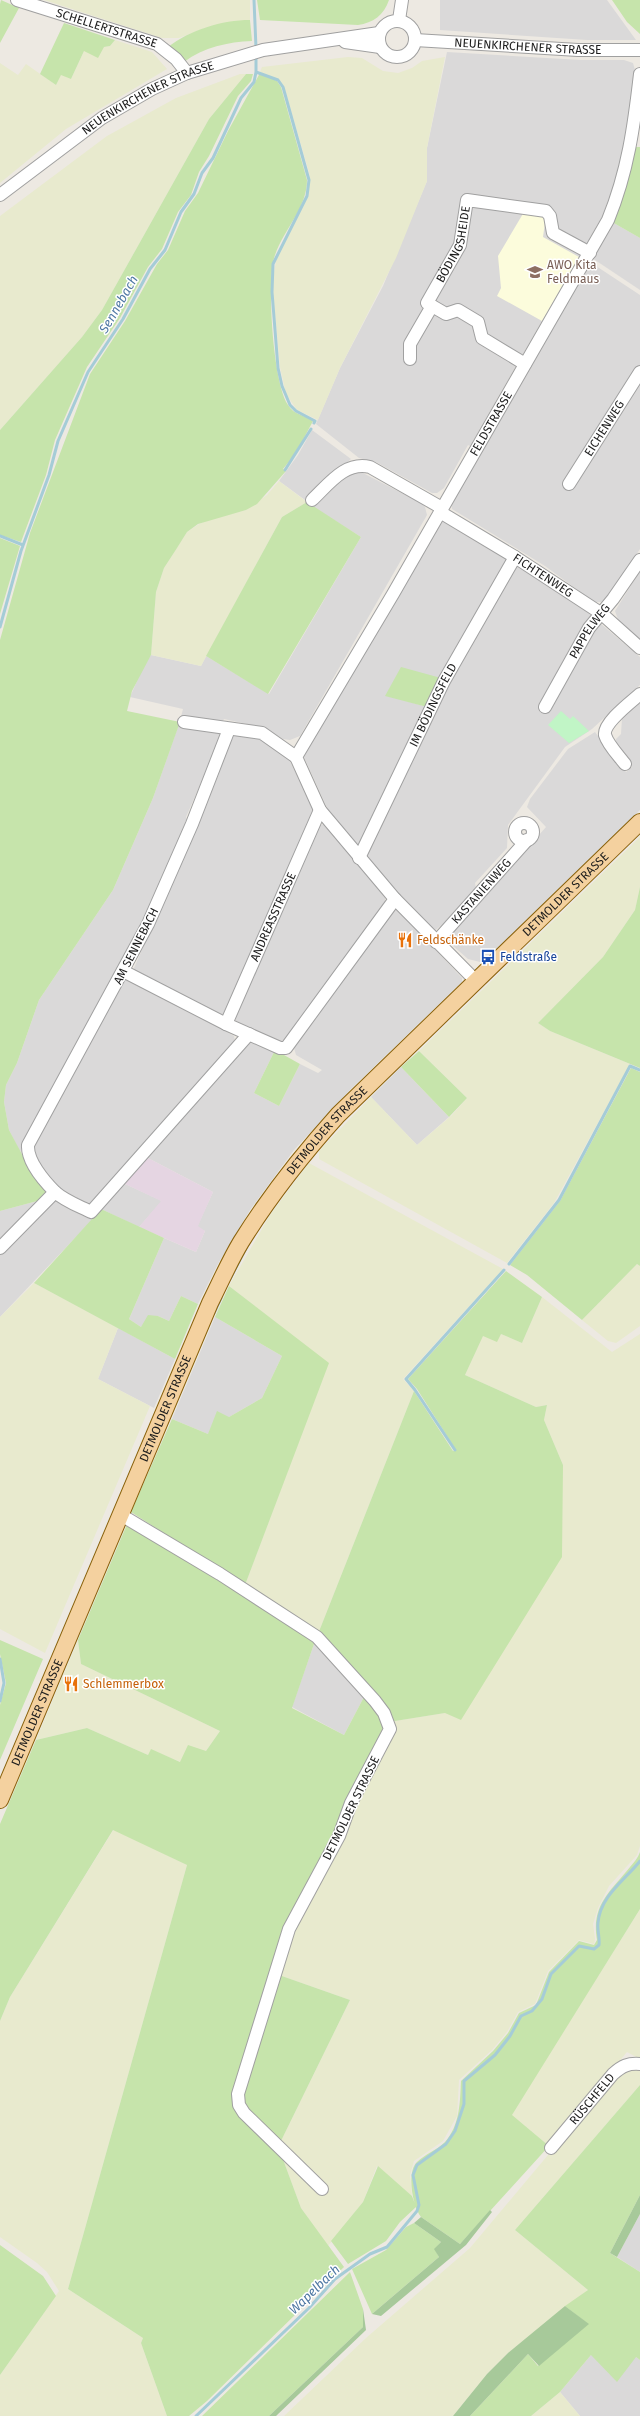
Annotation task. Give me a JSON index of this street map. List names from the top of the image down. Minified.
{"streets":{"main road":["DETMOLDER STRASSE"],"street":["SCHELLERTSTRASSE","NEUENKIRCHENER STRASSE","BÖDINGSHEIDE","FELDSTRASSE","EICHENWEG","FICHTENWEG","PAPPELWEG","IM BÖDINGSFELD","KASTANIENWEG","ANDREASSTRASSE","AM SENNEBACH","RÜSCHFELD"]},"crossings":[["SCHELLERTSTRASSE","NEUENKIRCHENER STRASSE"],["BÖDINGSHEIDE","FELDSTRASSE"],["FELDSTRASSE","FICHTENWEG"],["FICHTENWEG","PAPPELWEG"],["FICHTENWEG","IM BÖDINGSFELD"]],"water":["Sennebach","Wapelbach"],"places":{"school or university":["AWO Kita Feldmaus"],"restaurant":["Feldschänke","Schlemmerbox"],"bus stop":["Feldstraße"]}}
